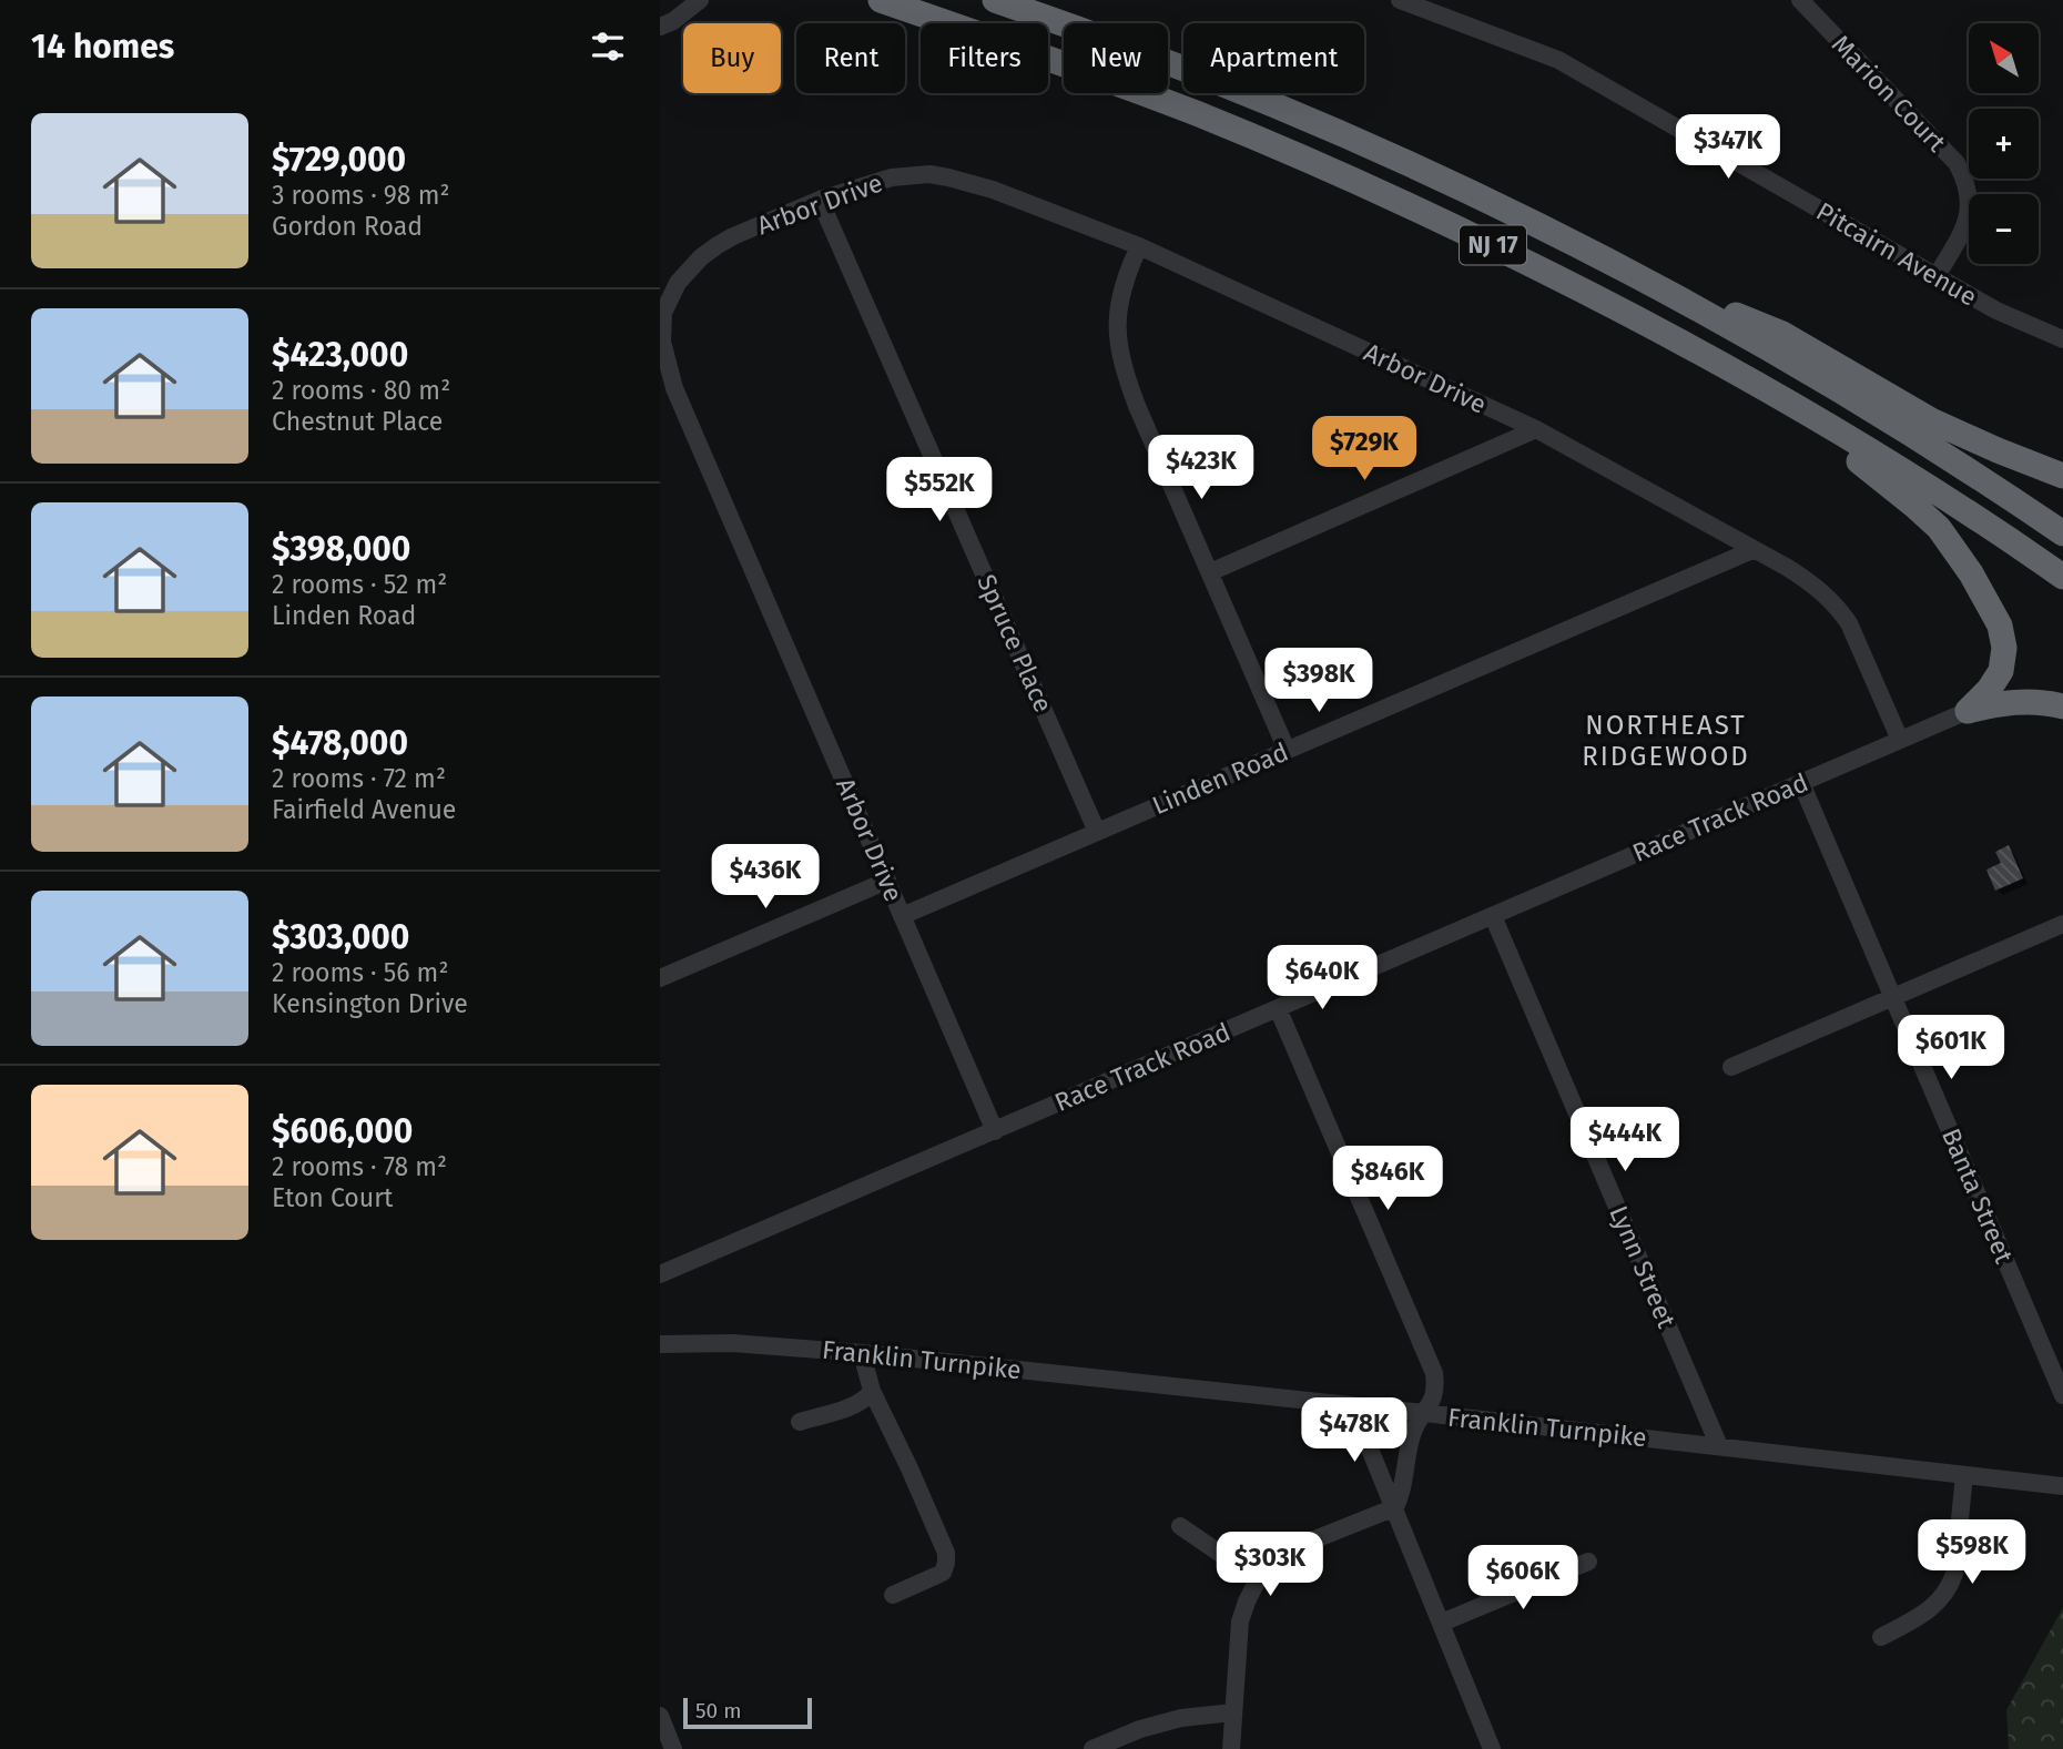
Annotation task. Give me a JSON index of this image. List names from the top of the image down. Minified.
{"streets":{"highway":["NJ 17"],"street":["Marion Court","Arbor Drive","Pitcairn Avenue","Spruce Place","Linden Road","Race Track Road","Banta Street","Lynn Street","Franklin Turnpike"]},"crossings":[["Marion Court","Pitcairn Avenue"],["Arbor Drive","Spruce Place"],["Arbor Drive","Linden Road"],["Arbor Drive","Race Track Road"],["Spruce Place","Linden Road"],["Race Track Road","Banta Street"],["Race Track Road","Lynn Street"],["Lynn Street","Franklin Turnpike"]],"districts":["NORTHEAST RIDGEWOOD"],"scale_bar":"50 m","north":"top left","page":{"heading":"14 homes","map_buttons":["+","−"],"chip":["Buy","Rent","Filters","New","Apartment"],"list":[{"name":"$729,000","note":"3 rooms · 98 m² · Gordon Road"},{"name":"$423,000","note":"2 rooms · 80 m² · Chestnut Place"},{"name":"$398,000","note":"2 rooms · 52 m² · Linden Road"},{"name":"$478,000","note":"2 rooms · 72 m² · Fairfield Avenue"},{"name":"$303,000","note":"2 rooms · 56 m² · Kensington Drive"},{"name":"$606,000","note":"2 rooms · 78 m² · Eton Court"}],"price":["$347K","$729K","$423K","$552K","$398K","$436K","$640K","$601K","$444K","$846K","$478K","$598K","$303K","$606K"],"scale":"50 m"}}
